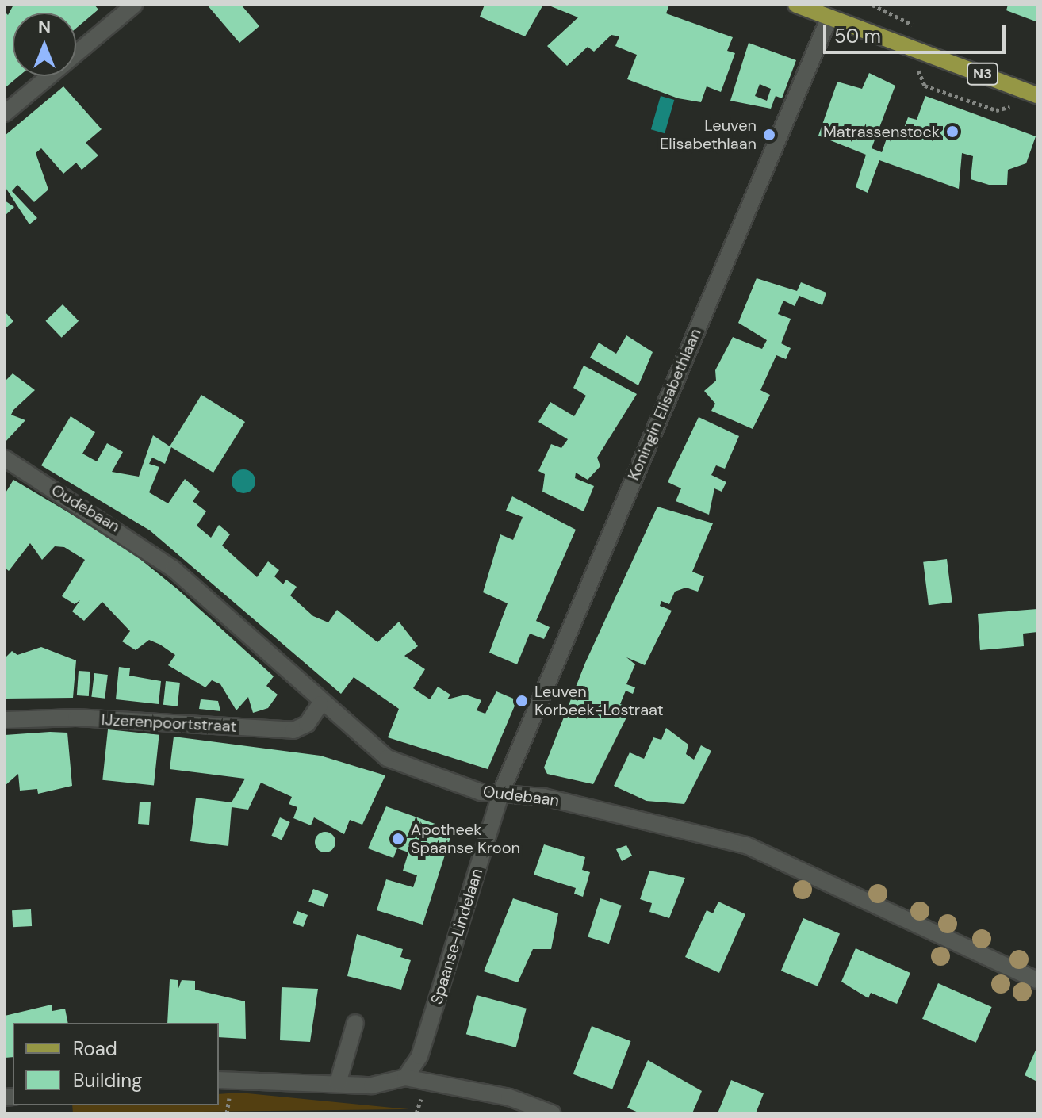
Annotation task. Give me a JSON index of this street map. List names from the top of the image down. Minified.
{"streets":{"main road":["N3"],"street":["Koningin Elisabethlaan","Oudebaan","IJzerenpoortstraat","Spaanse-Lindelaan"]},"crossings":[["N3","Koningin Elisabethlaan"],["Koningin Elisabethlaan","Oudebaan"],["Koningin Elisabethlaan","Spaanse-Lindelaan"],["Oudebaan","IJzerenpoortstraat"],["Oudebaan","Spaanse-Lindelaan"]],"places":["Matrassenstock","Leuven Elisabethlaan","Leuven Korbeek-Lostraat","Apotheek Spaanse Kroon"],"legend":["Road","Building"],"scale_bar":"50 m","north":"top"}
